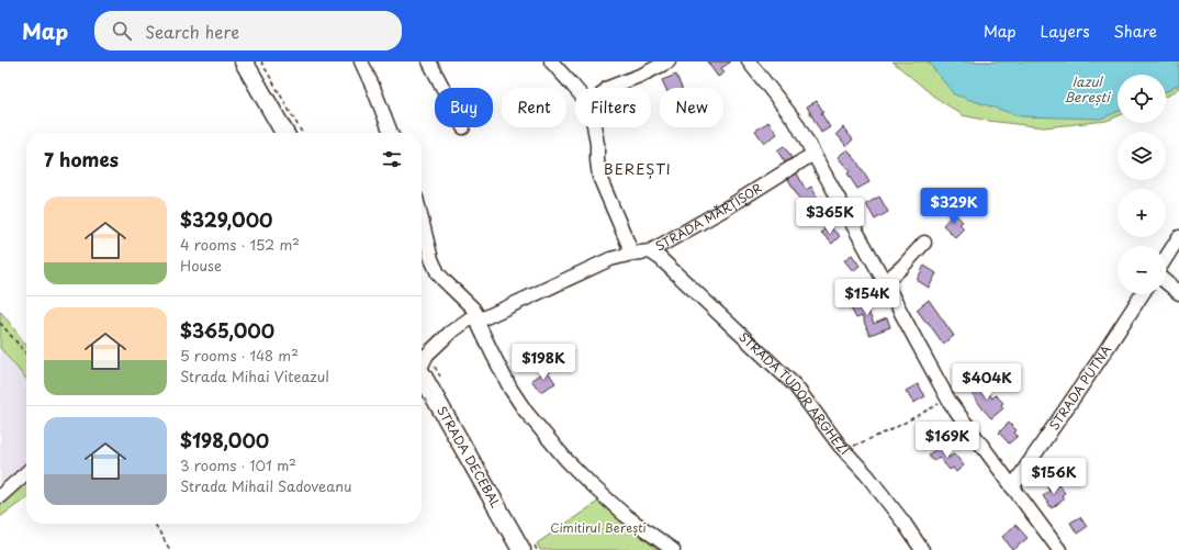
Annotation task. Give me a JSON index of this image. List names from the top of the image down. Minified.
{"streets":{"main road":["STRADA DECEBAL"],"street":["STRADA MĂRȚIȘOR","STRADA PUTNA","STRADA TUDOR ARGHEZI"]},"crossings":[["STRADA MĂRȚIȘOR","STRADA TUDOR ARGHEZI"]],"districts":["BEREȘTI"],"water":["Iazul Berești"],"parks":["Cimitirul Berești"],"page":{"header":"Map","search":"Search here","nav":["Map","Layers","Share"],"map_buttons":["+","−"],"chip":["Buy","Rent","Filters","New"],"heading":"7 homes","list":[{"name":"$329,000","note":"4 rooms · 152 m² · House"},{"name":"$365,000","note":"5 rooms · 148 m² · Strada Mihai Viteazul"},{"name":"$198,000","note":"3 rooms · 101 m² · Strada Mihail Sadoveanu"}],"price":["$329K","$365K","$154K","$198K","$404K","$169K","$156K"]}}
